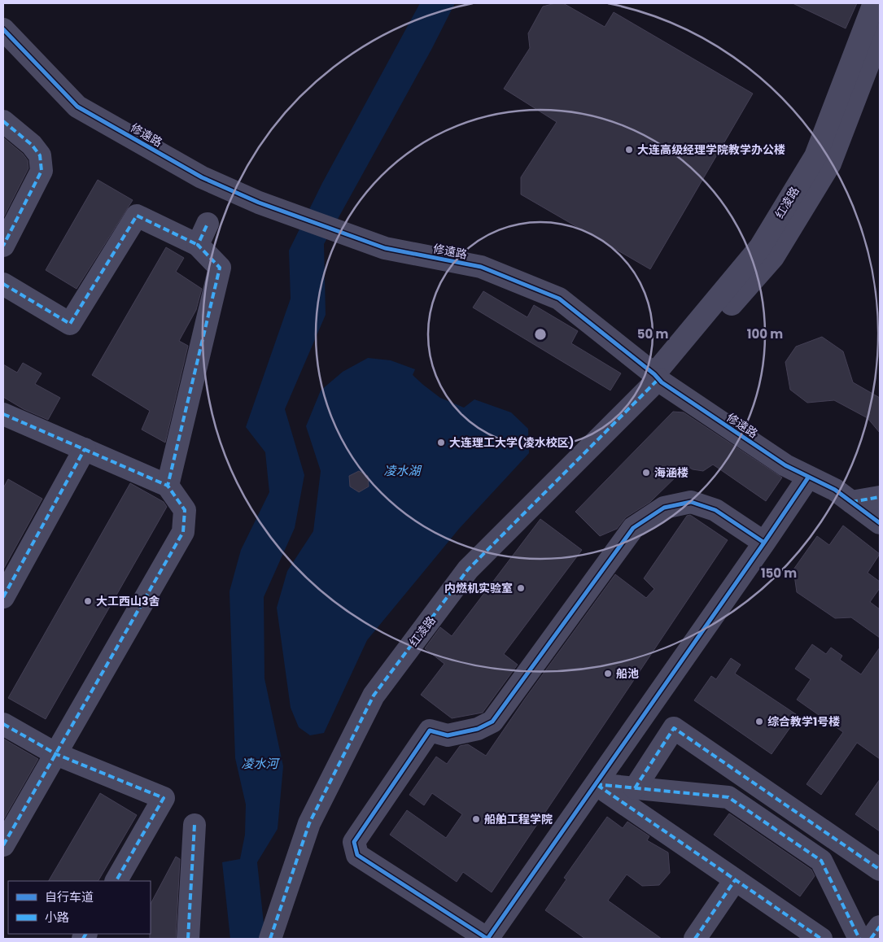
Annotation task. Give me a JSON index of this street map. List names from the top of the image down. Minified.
{"streets":{"street":["修遠路","红凌路"]},"crossings":[["修遠路","红凌路"]],"water":["凌水湖","凌水河"],"places":["大连高级经理学院教学办公楼","大连理工大学(凌水校区)","海涵楼","内燃机实验室","大工西山3舍","船池","综合教学1号楼","船舶工程学院"],"legend":["自行车道","小路"],"rings":["50 m","100 m","150 m"]}
